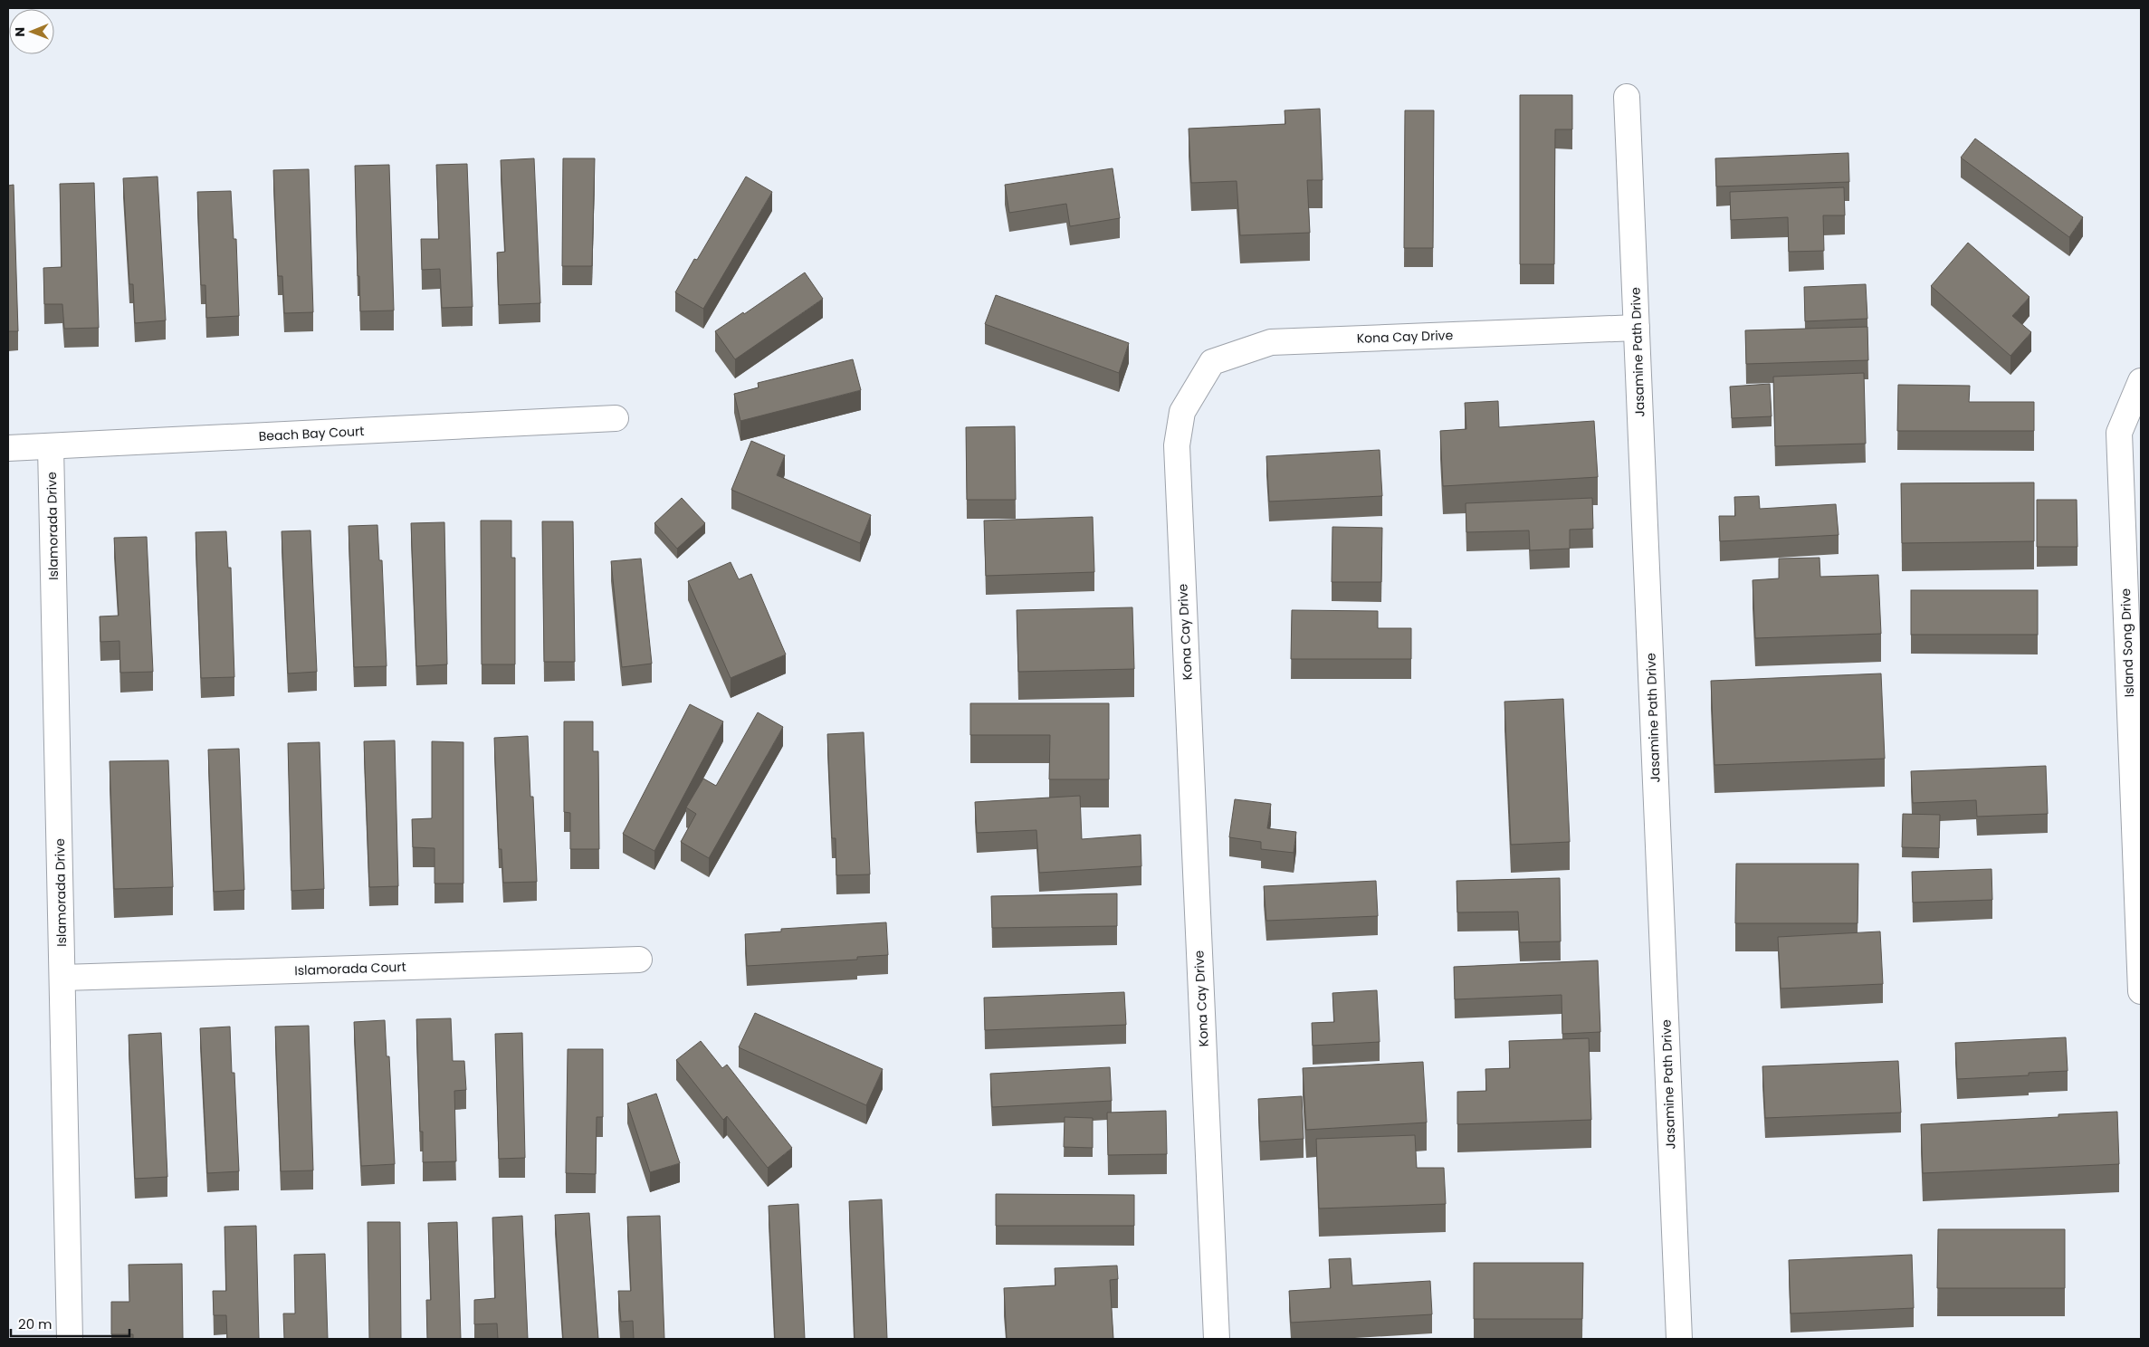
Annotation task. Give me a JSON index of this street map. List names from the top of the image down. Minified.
{"streets":{"street":["Kona Cay Drive","Jasamine Path Drive","Beach Bay Court","Islamorada Drive","Island Song Drive","Islamorada Court"]},"crossings":[["Kona Cay Drive","Jasamine Path Drive"],["Beach Bay Court","Islamorada Drive"],["Islamorada Drive","Islamorada Court"]],"scale_bar":"20 m","north":"left"}
